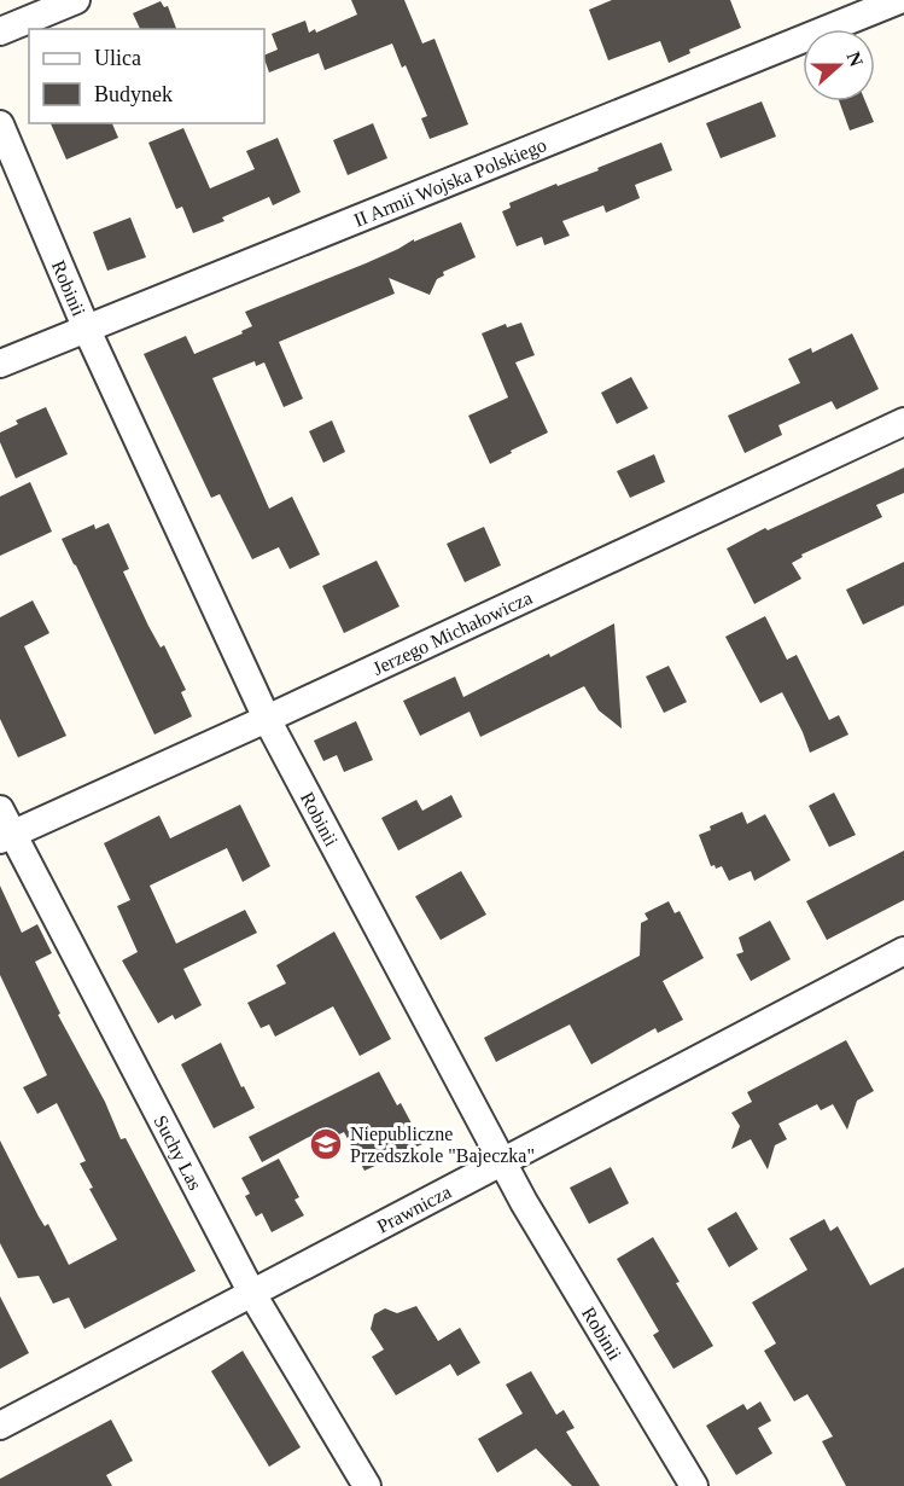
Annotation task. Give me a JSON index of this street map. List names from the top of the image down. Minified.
{"streets":{"street":["II Armii Wojska Polskiego","Robinii","Jerzego Michałowicza","Suchy Las","Prawnicza"]},"crossings":[["II Armii Wojska Polskiego","Robinii"],["Robinii","Jerzego Michałowicza"],["Robinii","Prawnicza"],["Jerzego Michałowicza","Suchy Las"],["Suchy Las","Prawnicza"]],"places":{"school or university":["Niepubliczne Przedszkole \"Bajeczka\""]},"legend":["Ulica","Budynek"],"north":"right"}
